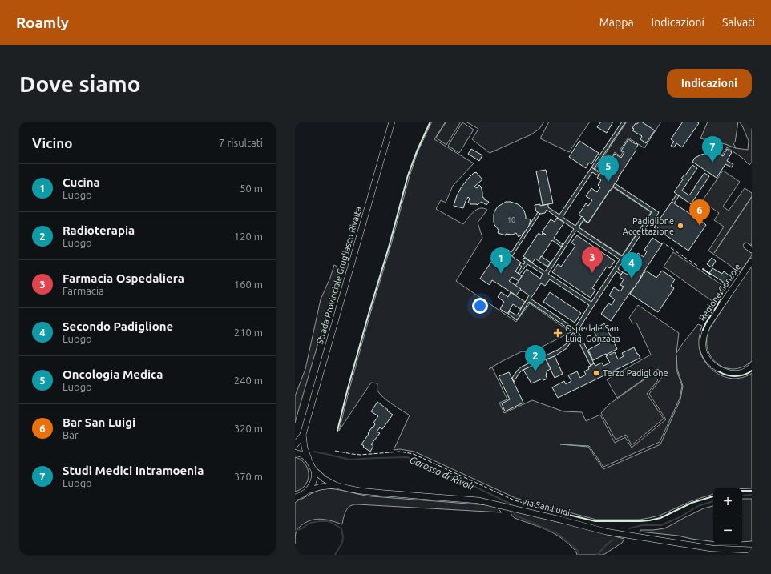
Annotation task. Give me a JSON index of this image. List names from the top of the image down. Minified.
{"streets":{"street":["Strada Provinciale Grugliasco Rivalta","Regione Gonzole","Via San Luigi"]},"crossings":[["Strada Provinciale Grugliasco Rivalta","Via San Luigi"]],"water":["Garosso di Rivoli"],"places":{"other":["Padiglione Accettazione","Terzo Padiglione"],"health":["Ospedale San Luigi Gonzaga"]},"house_numbers":["10"],"page":{"header":"Roamly","nav":["Mappa","Indicazioni","Salvati"],"buttons":"Indicazioni","title":"Dove siamo","heading":["Vicino","7 risultati"],"pins":["7","5","6","3","1","4","2"],"list":[{"mark":"1","name":"Cucina","note":"Luogo","value":"50 m"},{"mark":"2","name":"Radioterapia","note":"Luogo","value":"120 m"},{"mark":"3","name":"Farmacia Ospedaliera","note":"Farmacia","value":"160 m"},{"mark":"4","name":"Secondo Padiglione","note":"Luogo","value":"210 m"},{"mark":"5","name":"Oncologia Medica","note":"Luogo","value":"240 m"},{"mark":"6","name":"Bar San Luigi","note":"Bar","value":"320 m"},{"mark":"7","name":"Studi Medici Intramoenia","note":"Luogo","value":"370 m"}],"map_buttons":["+","−"]}}
